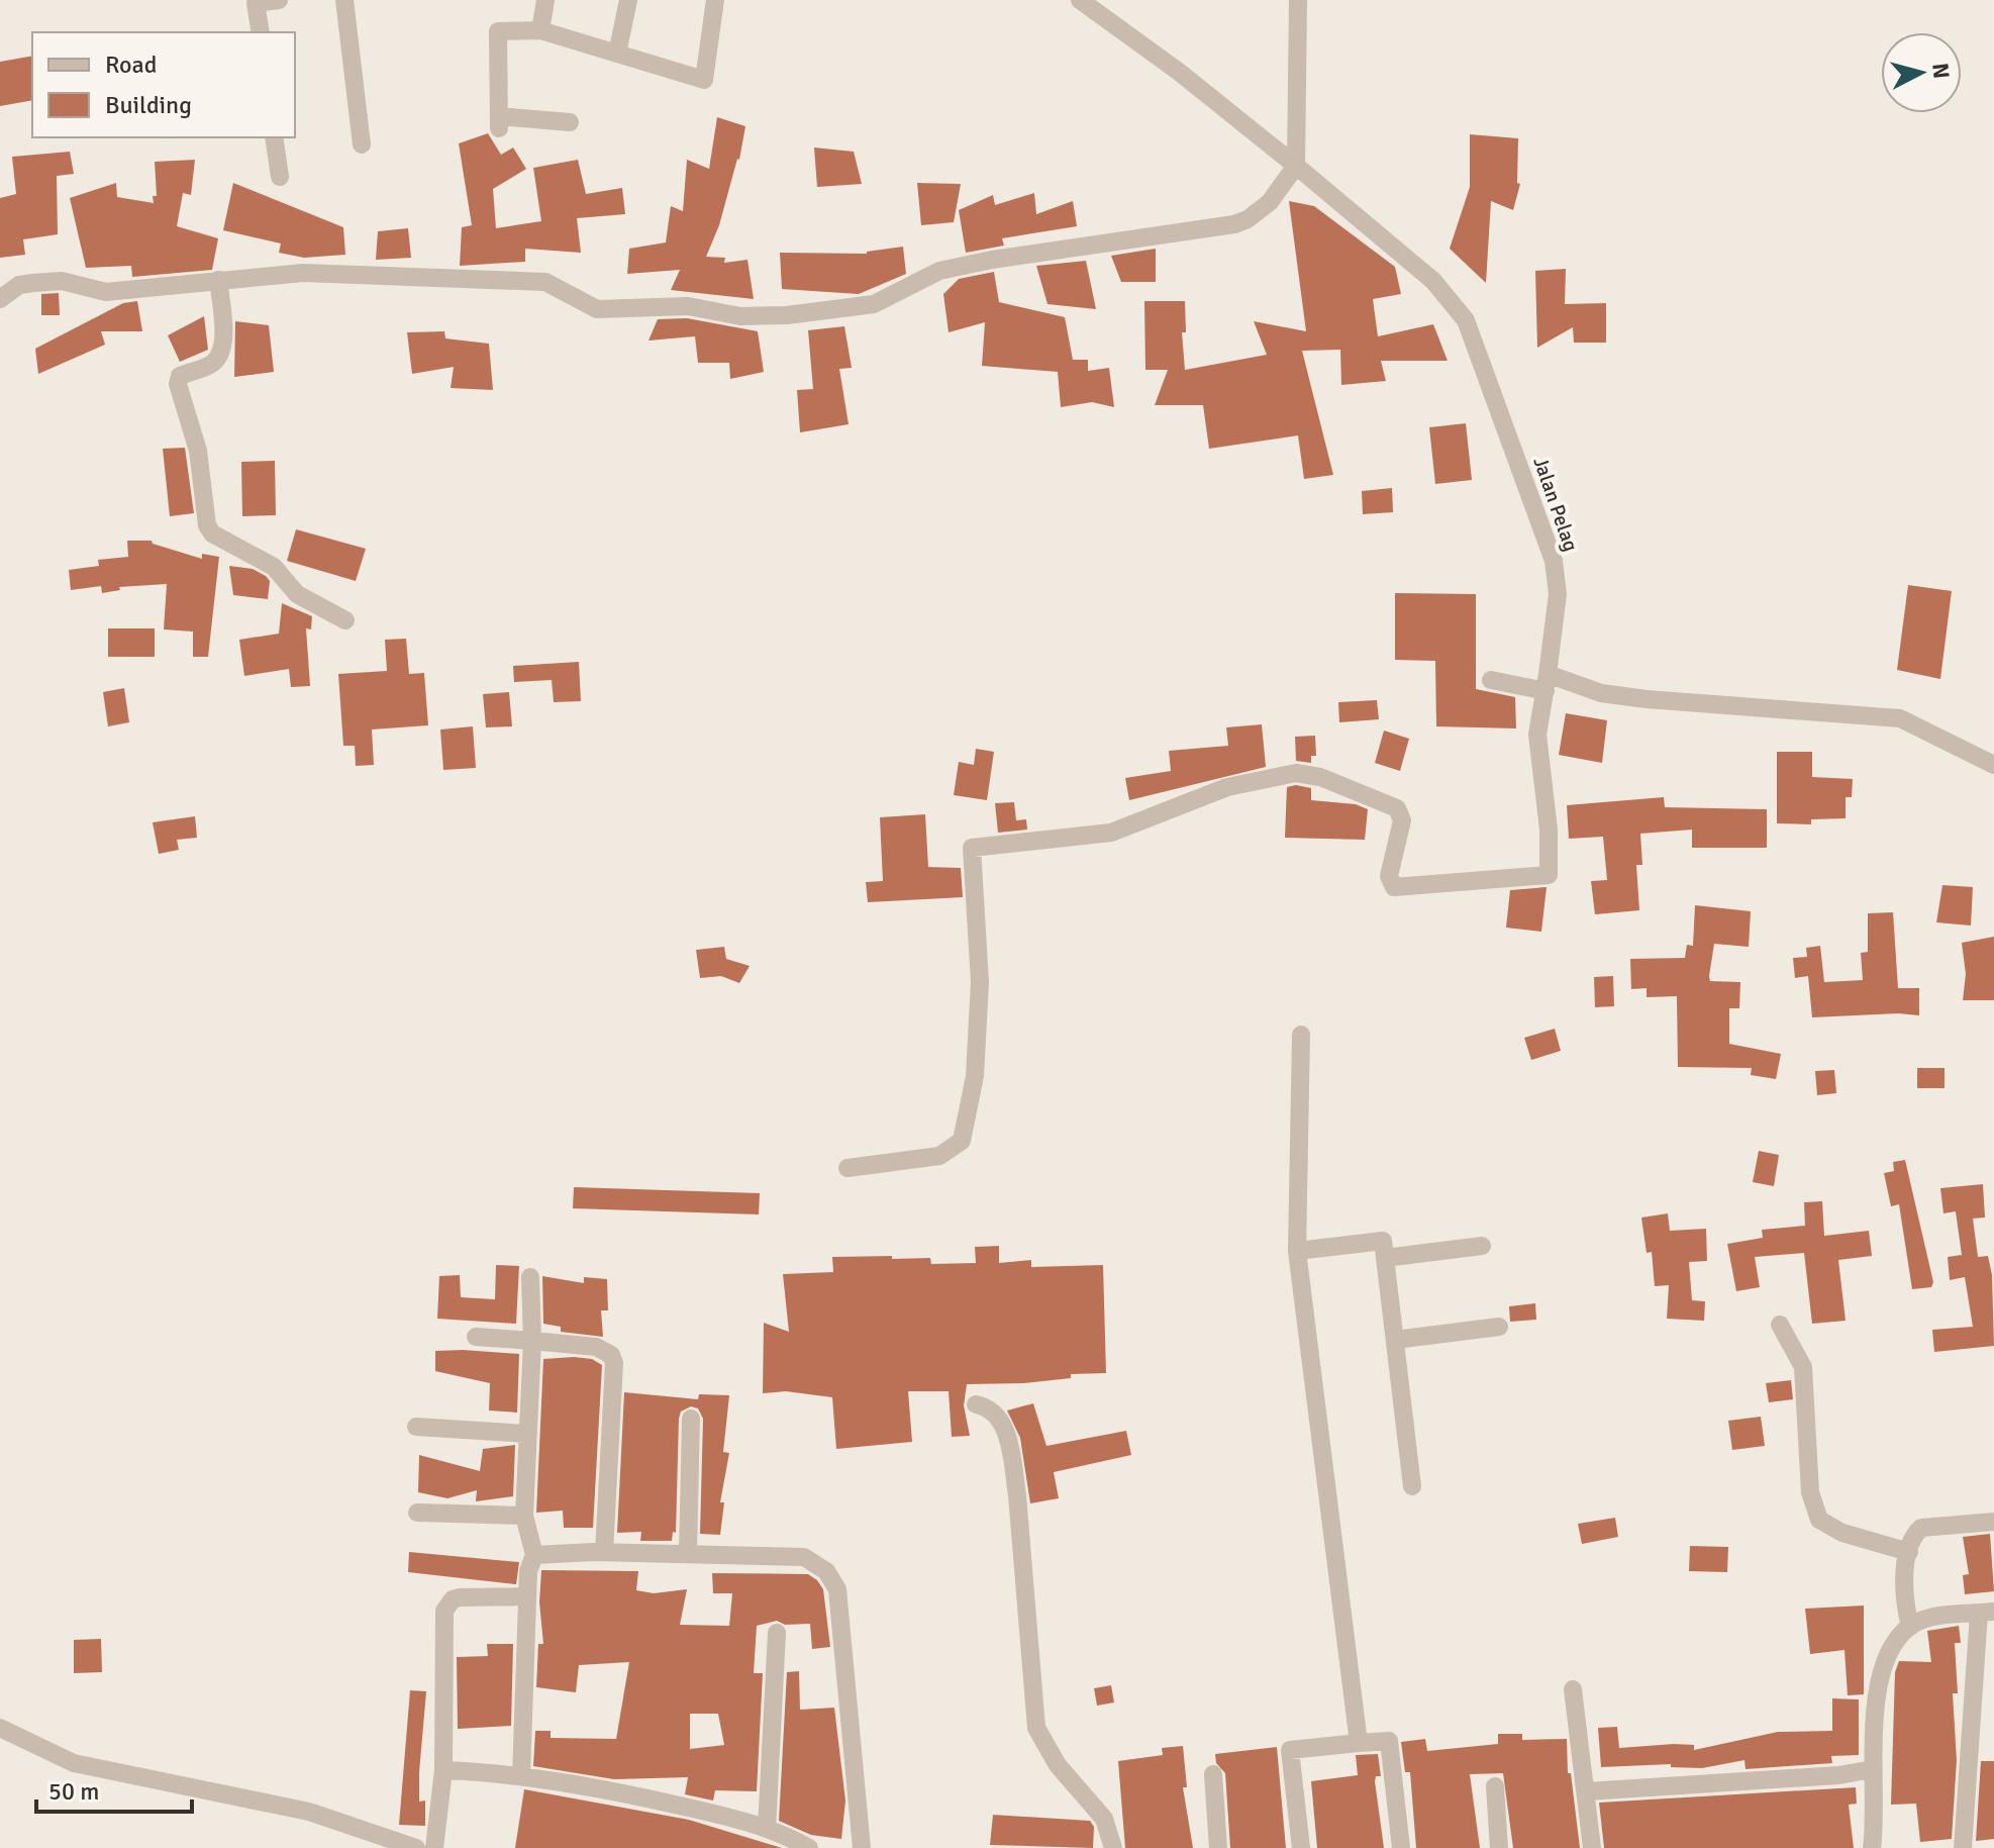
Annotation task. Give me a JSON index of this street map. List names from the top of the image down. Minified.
{"streets":{"street":["Jalan Pelag"]},"legend":["Road","Building"],"scale_bar":"50 m","north":"right"}
